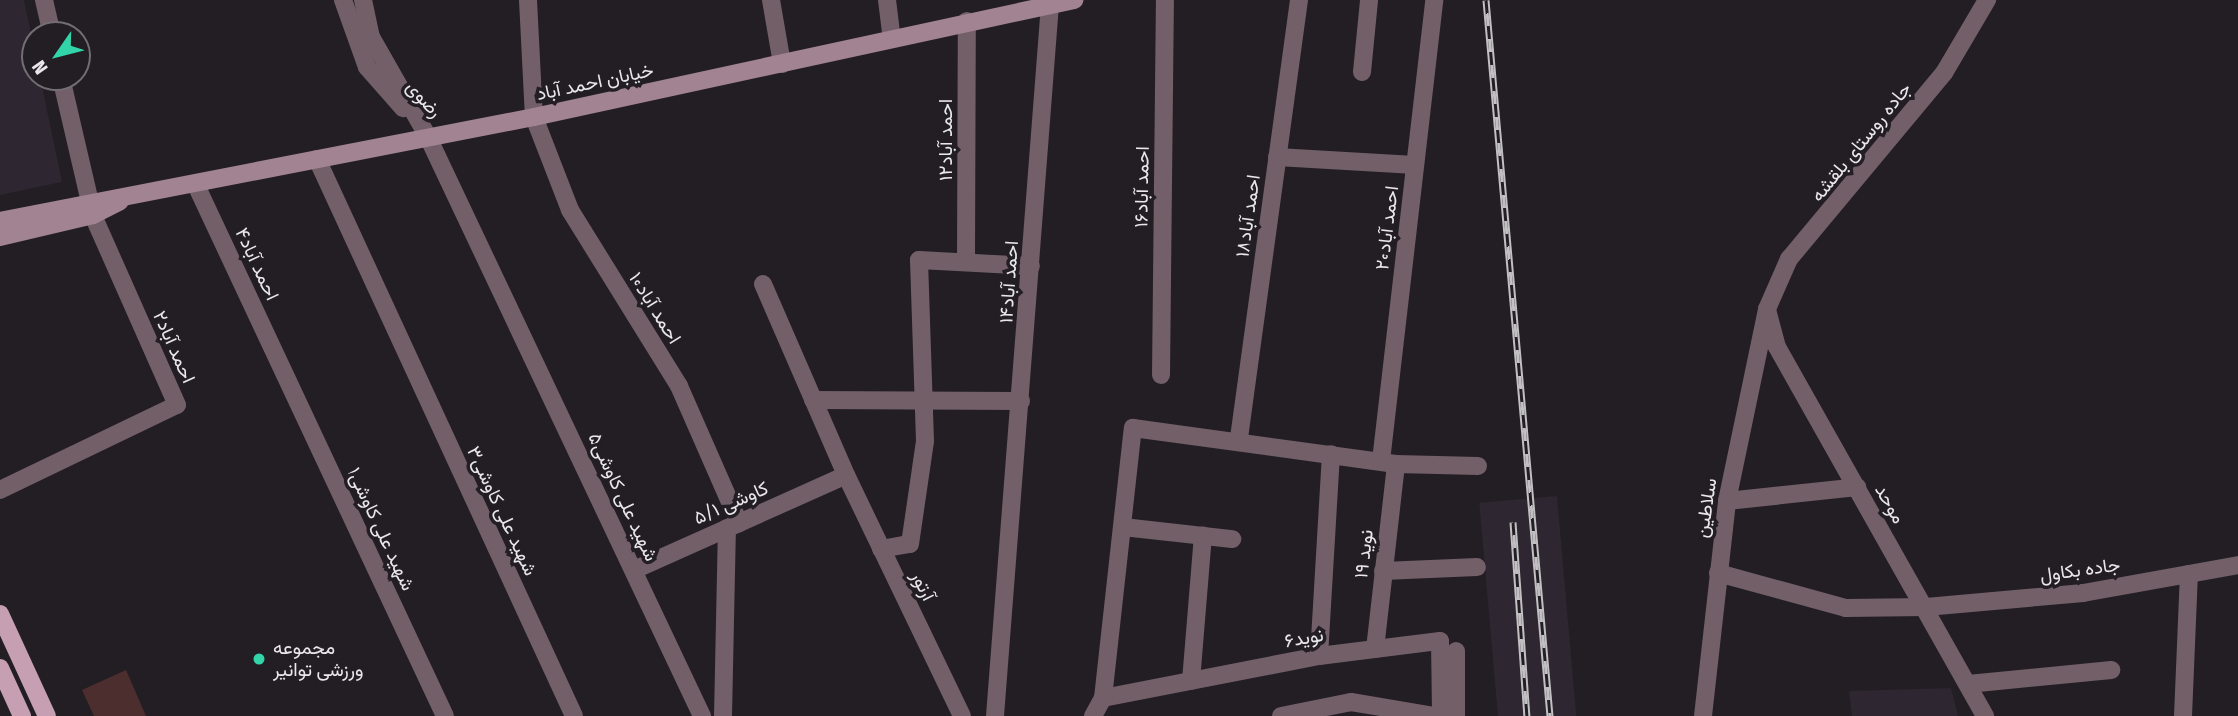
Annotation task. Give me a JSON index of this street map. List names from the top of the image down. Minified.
{"streets":{"main road":["خیابان احمد آباد"],"street":["رضوی","احمد آباد۱۲","جاده روستای بلقشه","احمد آباد۱۶","احمد آباد۱۸","احمد آباد۲۰","احمد آباد۴","احمد آباد۱۴","احمد آباد۱۰","احمد آباد۲","شهید علی کاوشی۵","کاوشی ۵/۱","موحد","سلاطین","شهید علی کاوشی۳","شهید علی کاوشی۱","نوید ۱۹","جاده بکاول","آرتور","نوید۶"]},"crossings":[["خیابان احمد آباد","رضوی"],["خیابان احمد آباد","احمد آباد۱۲"],["خیابان احمد آباد","احمد آباد۴"],["خیابان احمد آباد","احمد آباد۱۴"],["خیابان احمد آباد","احمد آباد۱۰"],["خیابان احمد آباد","احمد آباد۲"],["خیابان احمد آباد","شهید علی کاوشی۵"],["خیابان احمد آباد","شهید علی کاوشی۳"],["رضوی","شهید علی کاوشی۵"],["جاده روستای بلقشه","موحد"],["جاده روستای بلقشه","سلاطین"],["احمد آباد۲۰","نوید ۱۹"],["احمد آباد۴","شهید علی کاوشی۱"],["احمد آباد۱۰","کاوشی ۵/۱"],["شهید علی کاوشی۵","کاوشی ۵/۱"],["کاوشی ۵/۱","آرتور"],["موحد","سلاطین"],["موحد","جاده بکاول"],["سلاطین","جاده بکاول"],["نوید ۱۹","نوید۶"]],"places":["مجموعه ورزشی توانیر"],"north":"bottom left"}
